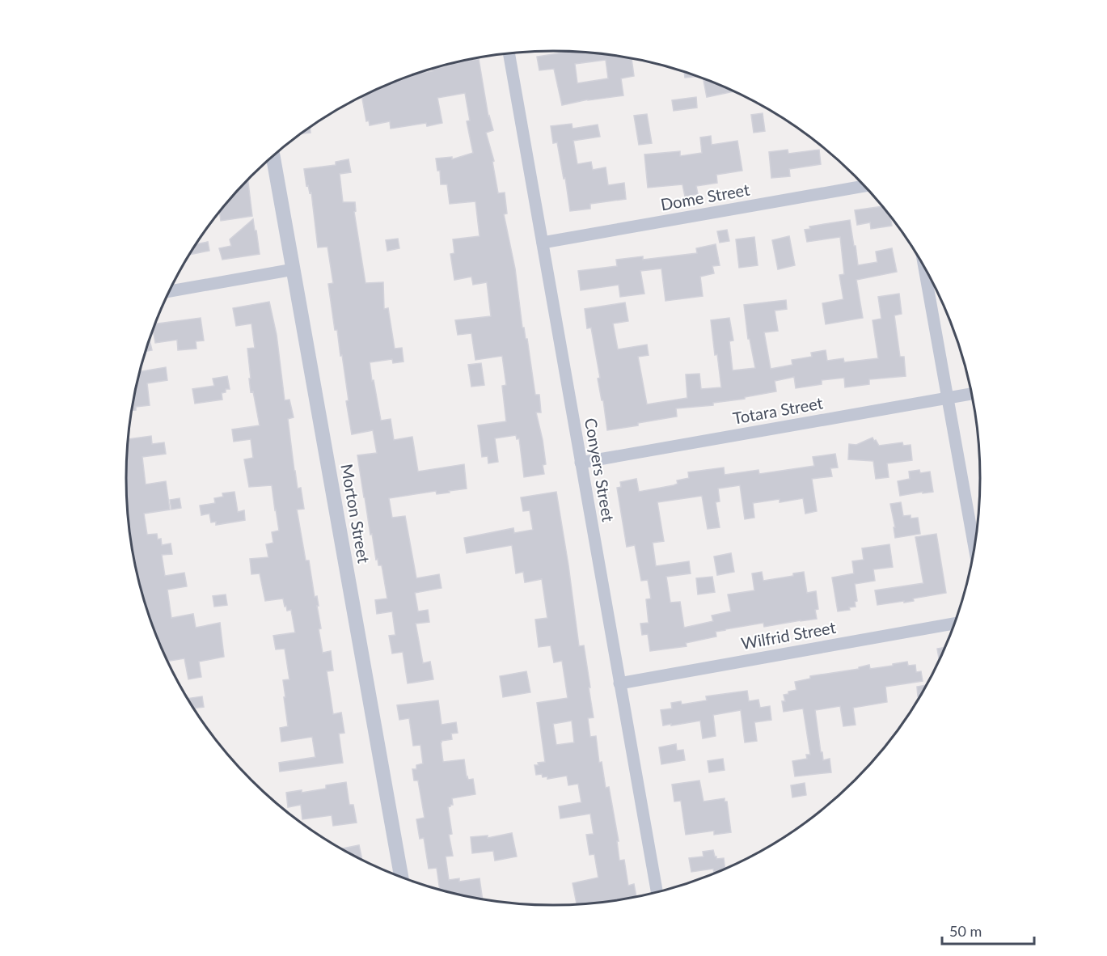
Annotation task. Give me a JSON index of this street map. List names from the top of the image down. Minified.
{"streets":{"street":["Dome Street","Totara Street","Conyers Street","Morton Street","Wilfrid Street"]},"crossings":[["Dome Street","Conyers Street"],["Totara Street","Conyers Street"],["Conyers Street","Wilfrid Street"]],"scale_bar":"50 m"}
